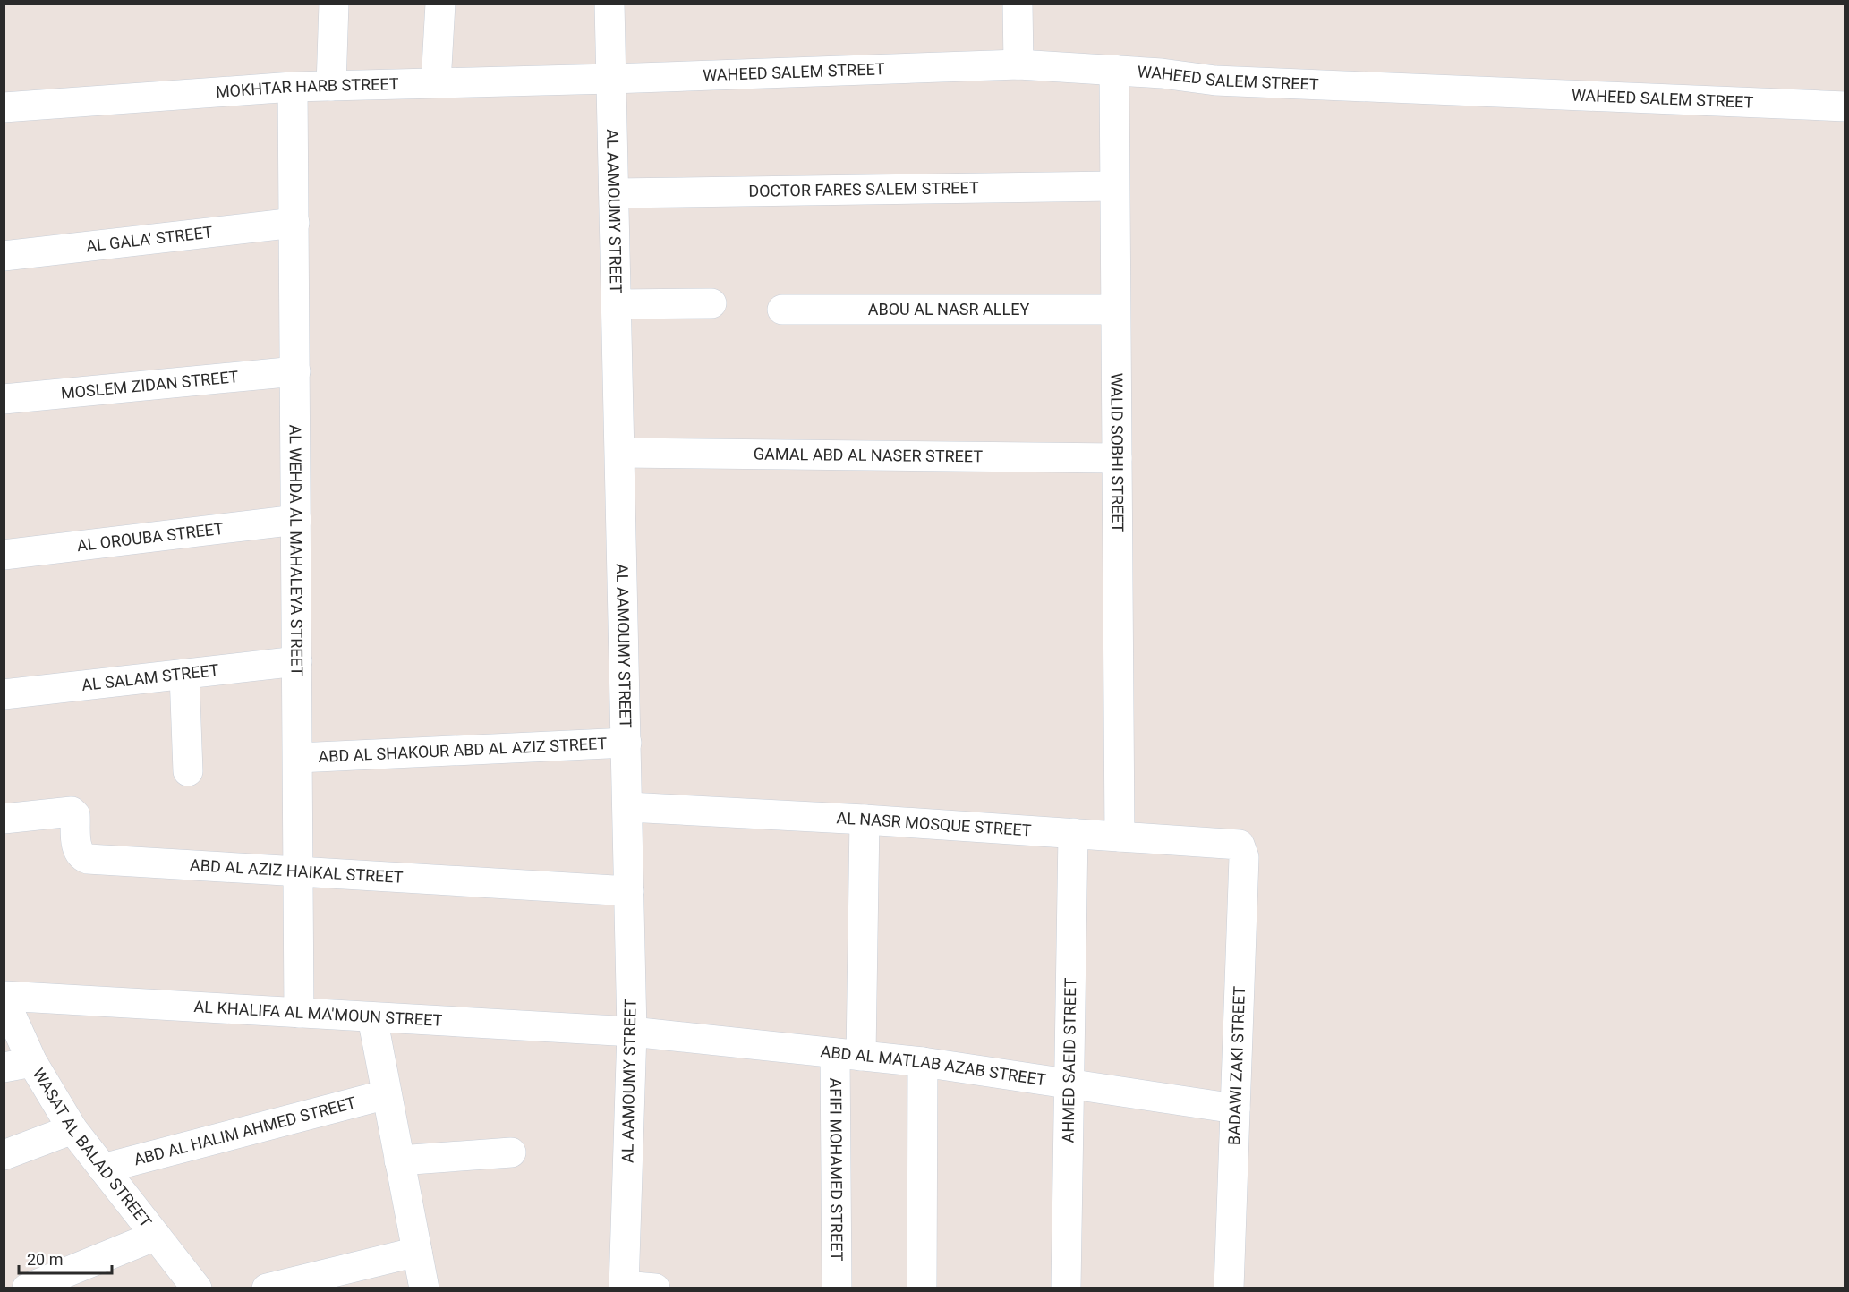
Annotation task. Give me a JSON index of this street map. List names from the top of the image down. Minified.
{"streets":{"street":["WAHEED SALEM STREET","MOKHTAR HARB STREET","DOCTOR FARES SALEM STREET","AL AAMOUMY STREET","AL GALA' STREET","ABOU AL NASR ALLEY","MOSLEM ZIDAN STREET","WALID SOBHI STREET","GAMAL ABD AL NASER STREET","AL OROUBA STREET","AL WEHDA AL MAHALEYA STREET","AL SALAM STREET","ABD AL SHAKOUR ABD AL AZIZ STREET","AL NASR MOSQUE STREET","ABD AL AZIZ HAIKAL STREET","AL KHALIFA AL MA'MOUN STREET","AHMED SAEID STREET","BADAWI ZAKI STREET","ABD AL MATLAB AZAB STREET","ABD AL HALIM AHMED STREET","WASAT AL BALAD STREET","AFIFI MOHAMED STREET"]},"crossings":[["WAHEED SALEM STREET","MOKHTAR HARB STREET"],["WAHEED SALEM STREET","AL AAMOUMY STREET"],["WAHEED SALEM STREET","WALID SOBHI STREET"],["MOKHTAR HARB STREET","AL AAMOUMY STREET"],["MOKHTAR HARB STREET","AL WEHDA AL MAHALEYA STREET"],["DOCTOR FARES SALEM STREET","AL AAMOUMY STREET"],["DOCTOR FARES SALEM STREET","WALID SOBHI STREET"],["AL AAMOUMY STREET","GAMAL ABD AL NASER STREET"],["AL AAMOUMY STREET","ABD AL SHAKOUR ABD AL AZIZ STREET"],["AL AAMOUMY STREET","AL NASR MOSQUE STREET"],["AL AAMOUMY STREET","ABD AL AZIZ HAIKAL STREET"],["AL AAMOUMY STREET","AL KHALIFA AL MA'MOUN STREET"],["AL AAMOUMY STREET","ABD AL MATLAB AZAB STREET"],["AL GALA' STREET","AL WEHDA AL MAHALEYA STREET"],["ABOU AL NASR ALLEY","WALID SOBHI STREET"],["MOSLEM ZIDAN STREET","AL WEHDA AL MAHALEYA STREET"],["WALID SOBHI STREET","GAMAL ABD AL NASER STREET"],["WALID SOBHI STREET","AL NASR MOSQUE STREET"],["AL OROUBA STREET","AL WEHDA AL MAHALEYA STREET"],["AL WEHDA AL MAHALEYA STREET","AL SALAM STREET"],["AL WEHDA AL MAHALEYA STREET","ABD AL SHAKOUR ABD AL AZIZ STREET"],["AL WEHDA AL MAHALEYA STREET","ABD AL AZIZ HAIKAL STREET"],["AL WEHDA AL MAHALEYA STREET","AL KHALIFA AL MA'MOUN STREET"],["AL NASR MOSQUE STREET","AHMED SAEID STREET"],["AL NASR MOSQUE STREET","BADAWI ZAKI STREET"],["AL NASR MOSQUE STREET","AFIFI MOHAMED STREET"],["AL KHALIFA AL MA'MOUN STREET","ABD AL MATLAB AZAB STREET"],["AL KHALIFA AL MA'MOUN STREET","WASAT AL BALAD STREET"],["AHMED SAEID STREET","ABD AL MATLAB AZAB STREET"],["BADAWI ZAKI STREET","ABD AL MATLAB AZAB STREET"],["ABD AL MATLAB AZAB STREET","AFIFI MOHAMED STREET"],["ABD AL HALIM AHMED STREET","WASAT AL BALAD STREET"]],"scale_bar":"20 m"}
